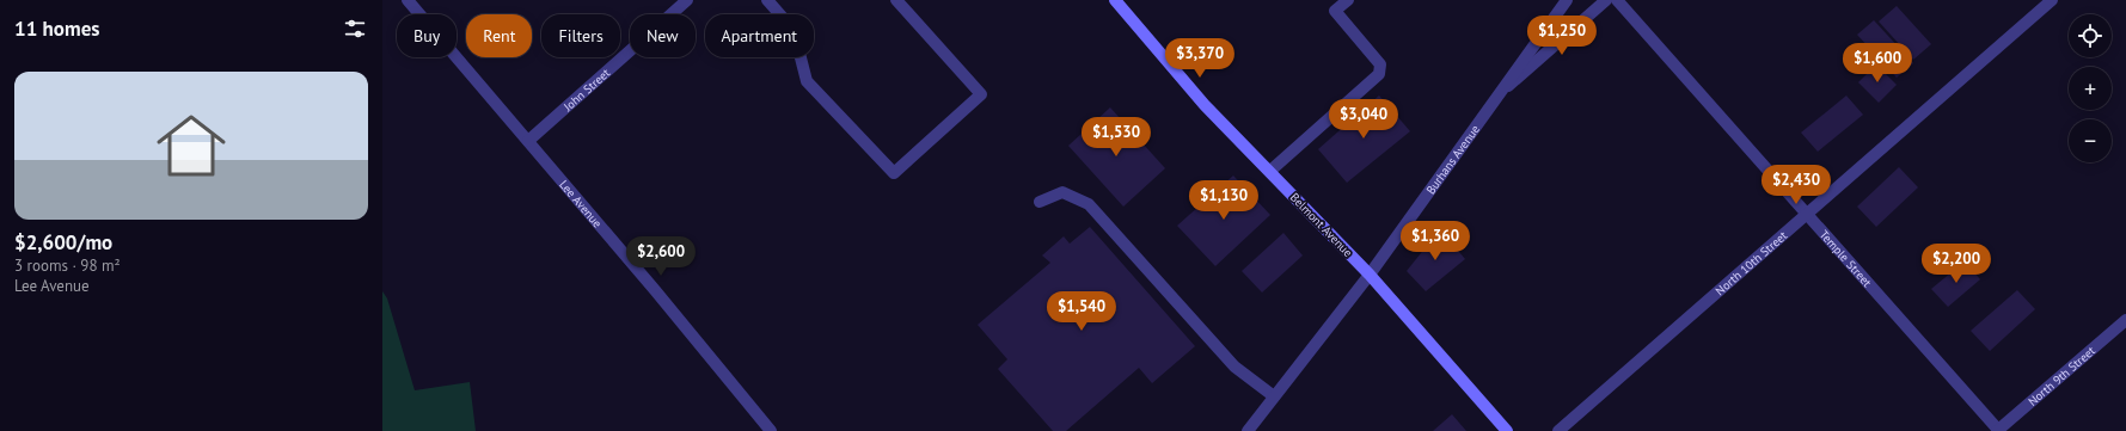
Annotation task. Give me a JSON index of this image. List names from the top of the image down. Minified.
{"streets":{"main road":["Belmont Avenue"],"street":["John Street","Burhans Avenue","Lee Avenue","Temple Street","North 10th Street","North 9th Street"]},"crossings":[["John Street","Lee Avenue"],["Burhans Avenue","Belmont Avenue"],["Temple Street","North 10th Street"],["Temple Street","North 9th Street"]],"page":{"heading":"11 homes","map_buttons":["+","−"],"chip":["Buy","Rent","Filters","New","Apartment"],"price":["$1,250","$3,370","$1,600","$3,040","$1,530","$2,430","$1,130","$1,360","$2,600","$2,200","$1,540"],"list":[{"name":"$2,600/mo","note":"3 rooms · 98 m² · Lee Avenue"}]}}
